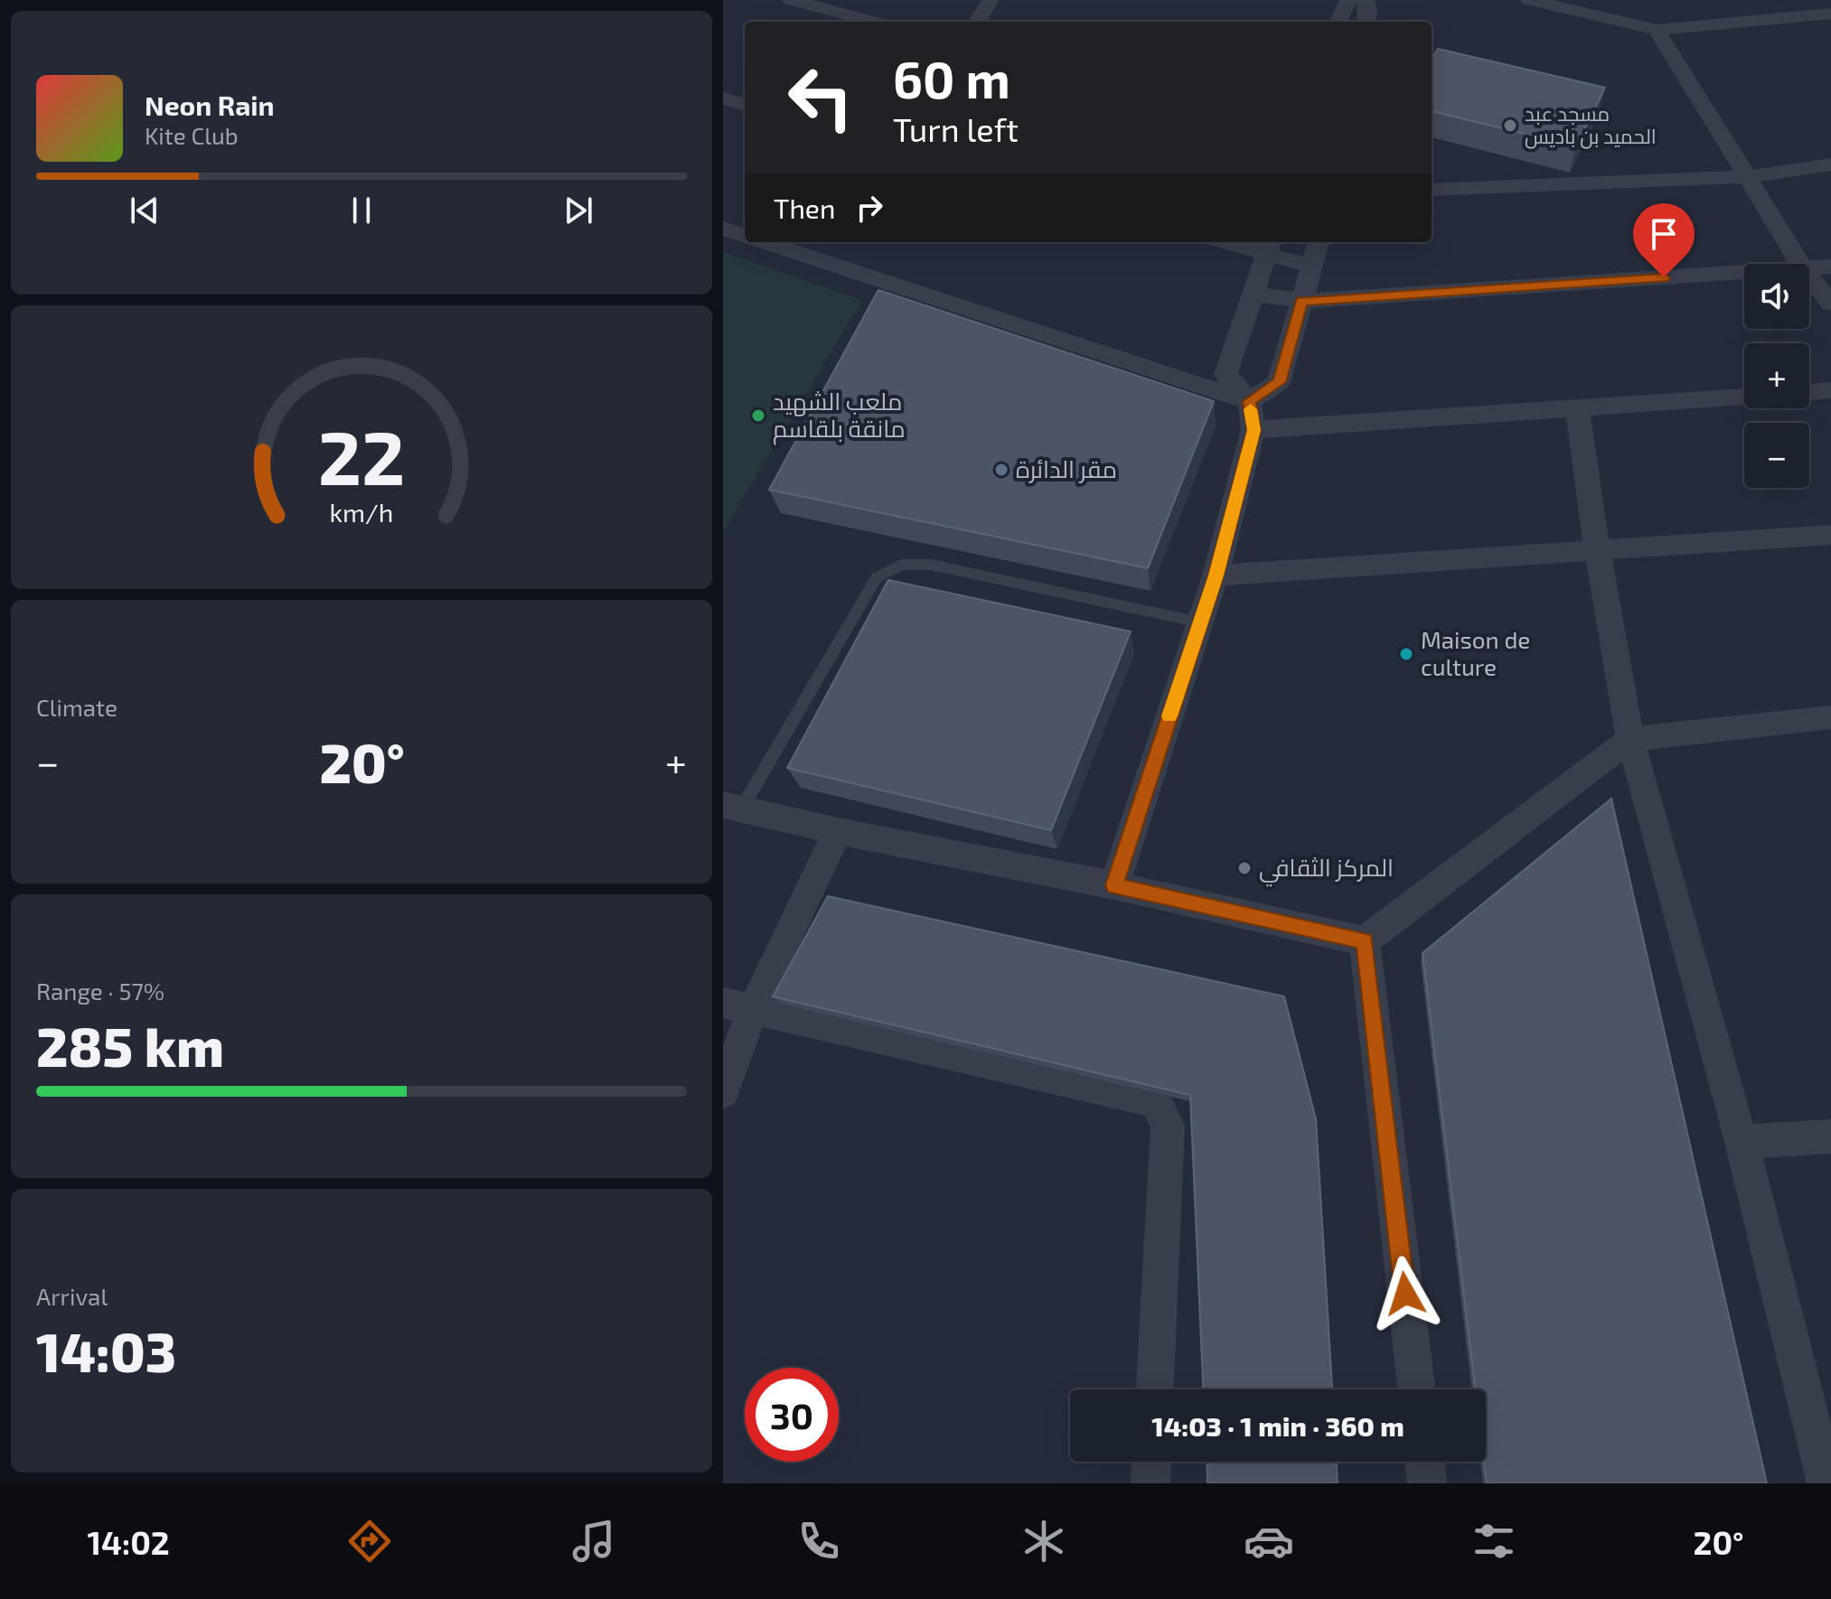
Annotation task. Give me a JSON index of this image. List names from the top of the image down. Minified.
{"places":["مسجد عبد الحميد بن باديس","ملعب الشهيد مانقة بلقاسم","مقر الدائرة","Maison de culture","المركز الثقافي"],"page":{"turn":["60 m","Turn left"],"song":["Neon Rain","Kite Club"],"then":"Then","map_buttons":["+","−"],"tile":["Climate",["Range · 57%","285 km"],["Arrival","14:03"]],"heat":["−","20°","+"],"limit":"30","trip":"14:03 · 1 min · 360 m","tabs":["14:02","20°"],"gauge":["22","km/h"]}}
